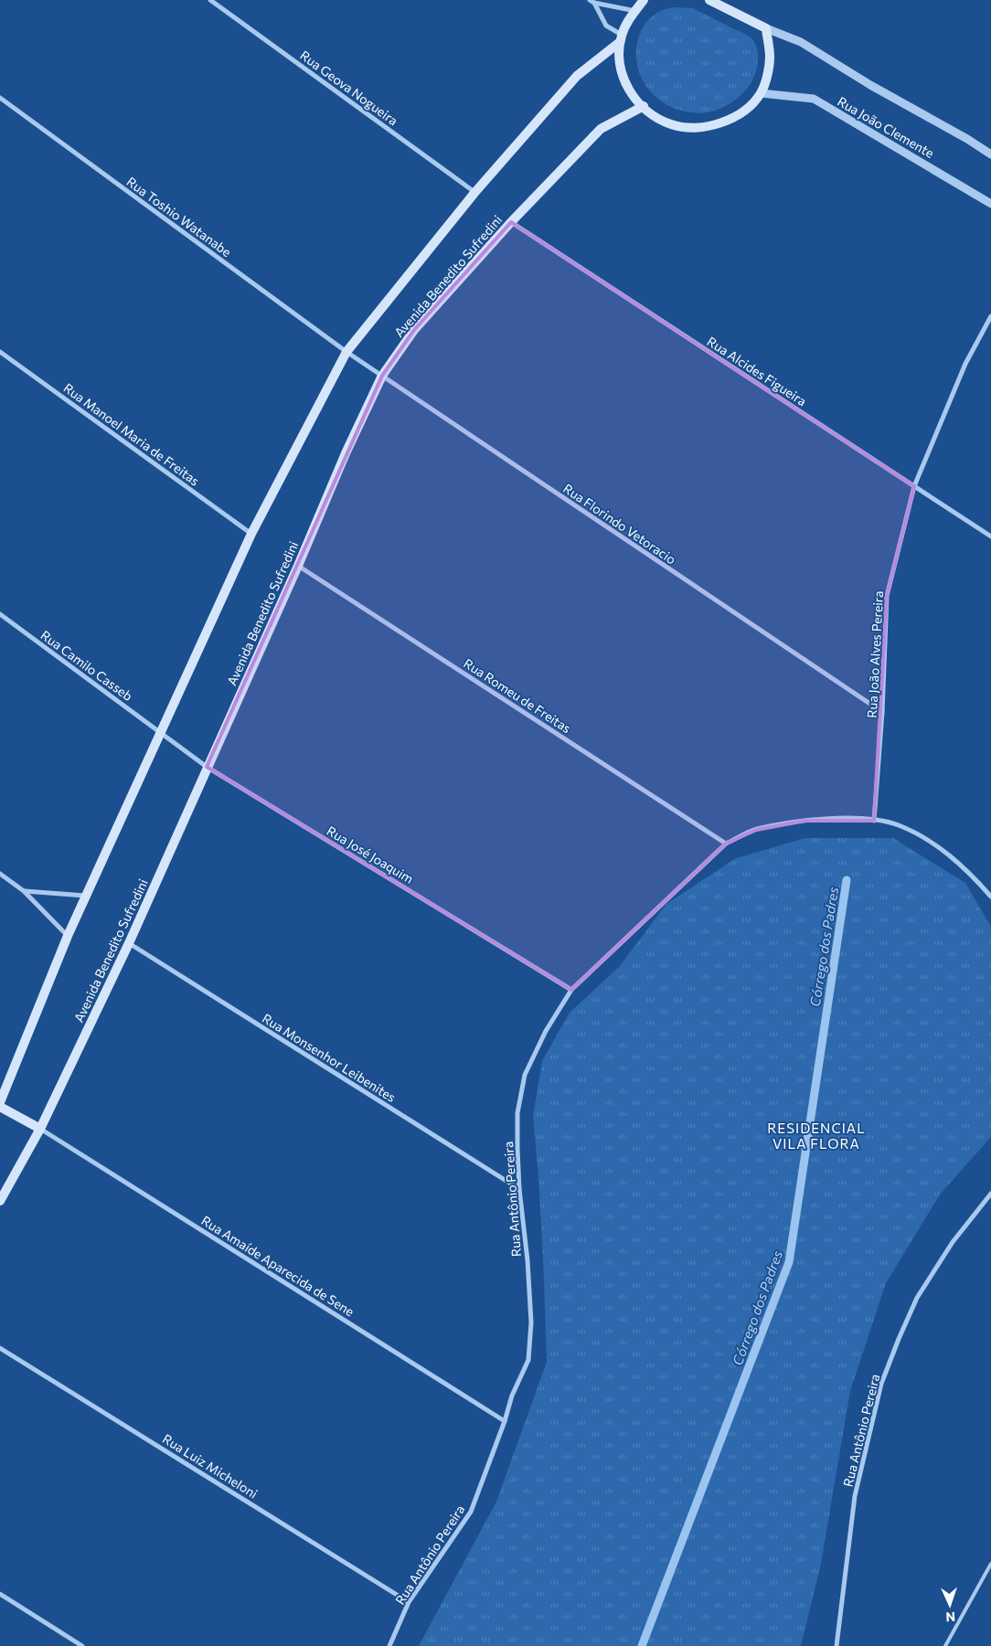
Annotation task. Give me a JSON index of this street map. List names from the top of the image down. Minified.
{"streets":{"main road":["Avenida Benedito Sufredini"],"street":["Rua Geova Nogueira","Rua João Clemente","Rua Toshio Watanabe","Rua Alcides Figueira","Rua Manoel Maria de Freitas","Rua Florindo Vetoracio","Rua João Alves Pereira","Rua Camilo Casseb","Rua Romeu de Freitas","Rua José Joaquim","Rua Monsenhor Leibenites","Rua Antônio Pereira","Rua Amaíde Aparecida de Sene","Rua Luiz Micheloni"]},"crossings":[["Rua Toshio Watanabe","Rua Florindo Vetoracio"],["Avenida Benedito Sufredini","Rua Alcides Figueira"],["Avenida Benedito Sufredini","Rua Florindo Vetoracio"],["Avenida Benedito Sufredini","Rua Romeu de Freitas"],["Avenida Benedito Sufredini","Rua José Joaquim"],["Avenida Benedito Sufredini","Rua Monsenhor Leibenites"],["Avenida Benedito Sufredini","Rua Amaíde Aparecida de Sene"],["Rua Alcides Figueira","Rua João Alves Pereira"],["Rua Florindo Vetoracio","Rua João Alves Pereira"],["Rua João Alves Pereira","Rua Antônio Pereira"],["Rua Camilo Casseb","Rua José Joaquim"],["Rua Romeu de Freitas","Rua Antônio Pereira"],["Rua José Joaquim","Rua Antônio Pereira"],["Rua Monsenhor Leibenites","Rua Antônio Pereira"],["Rua Antônio Pereira","Rua Amaíde Aparecida de Sene"],["Rua Antônio Pereira","Rua Luiz Micheloni"]],"districts":["RESIDENCIAL VILA FLORA"],"water":["Córrego dos Padres"],"north":"bottom"}
